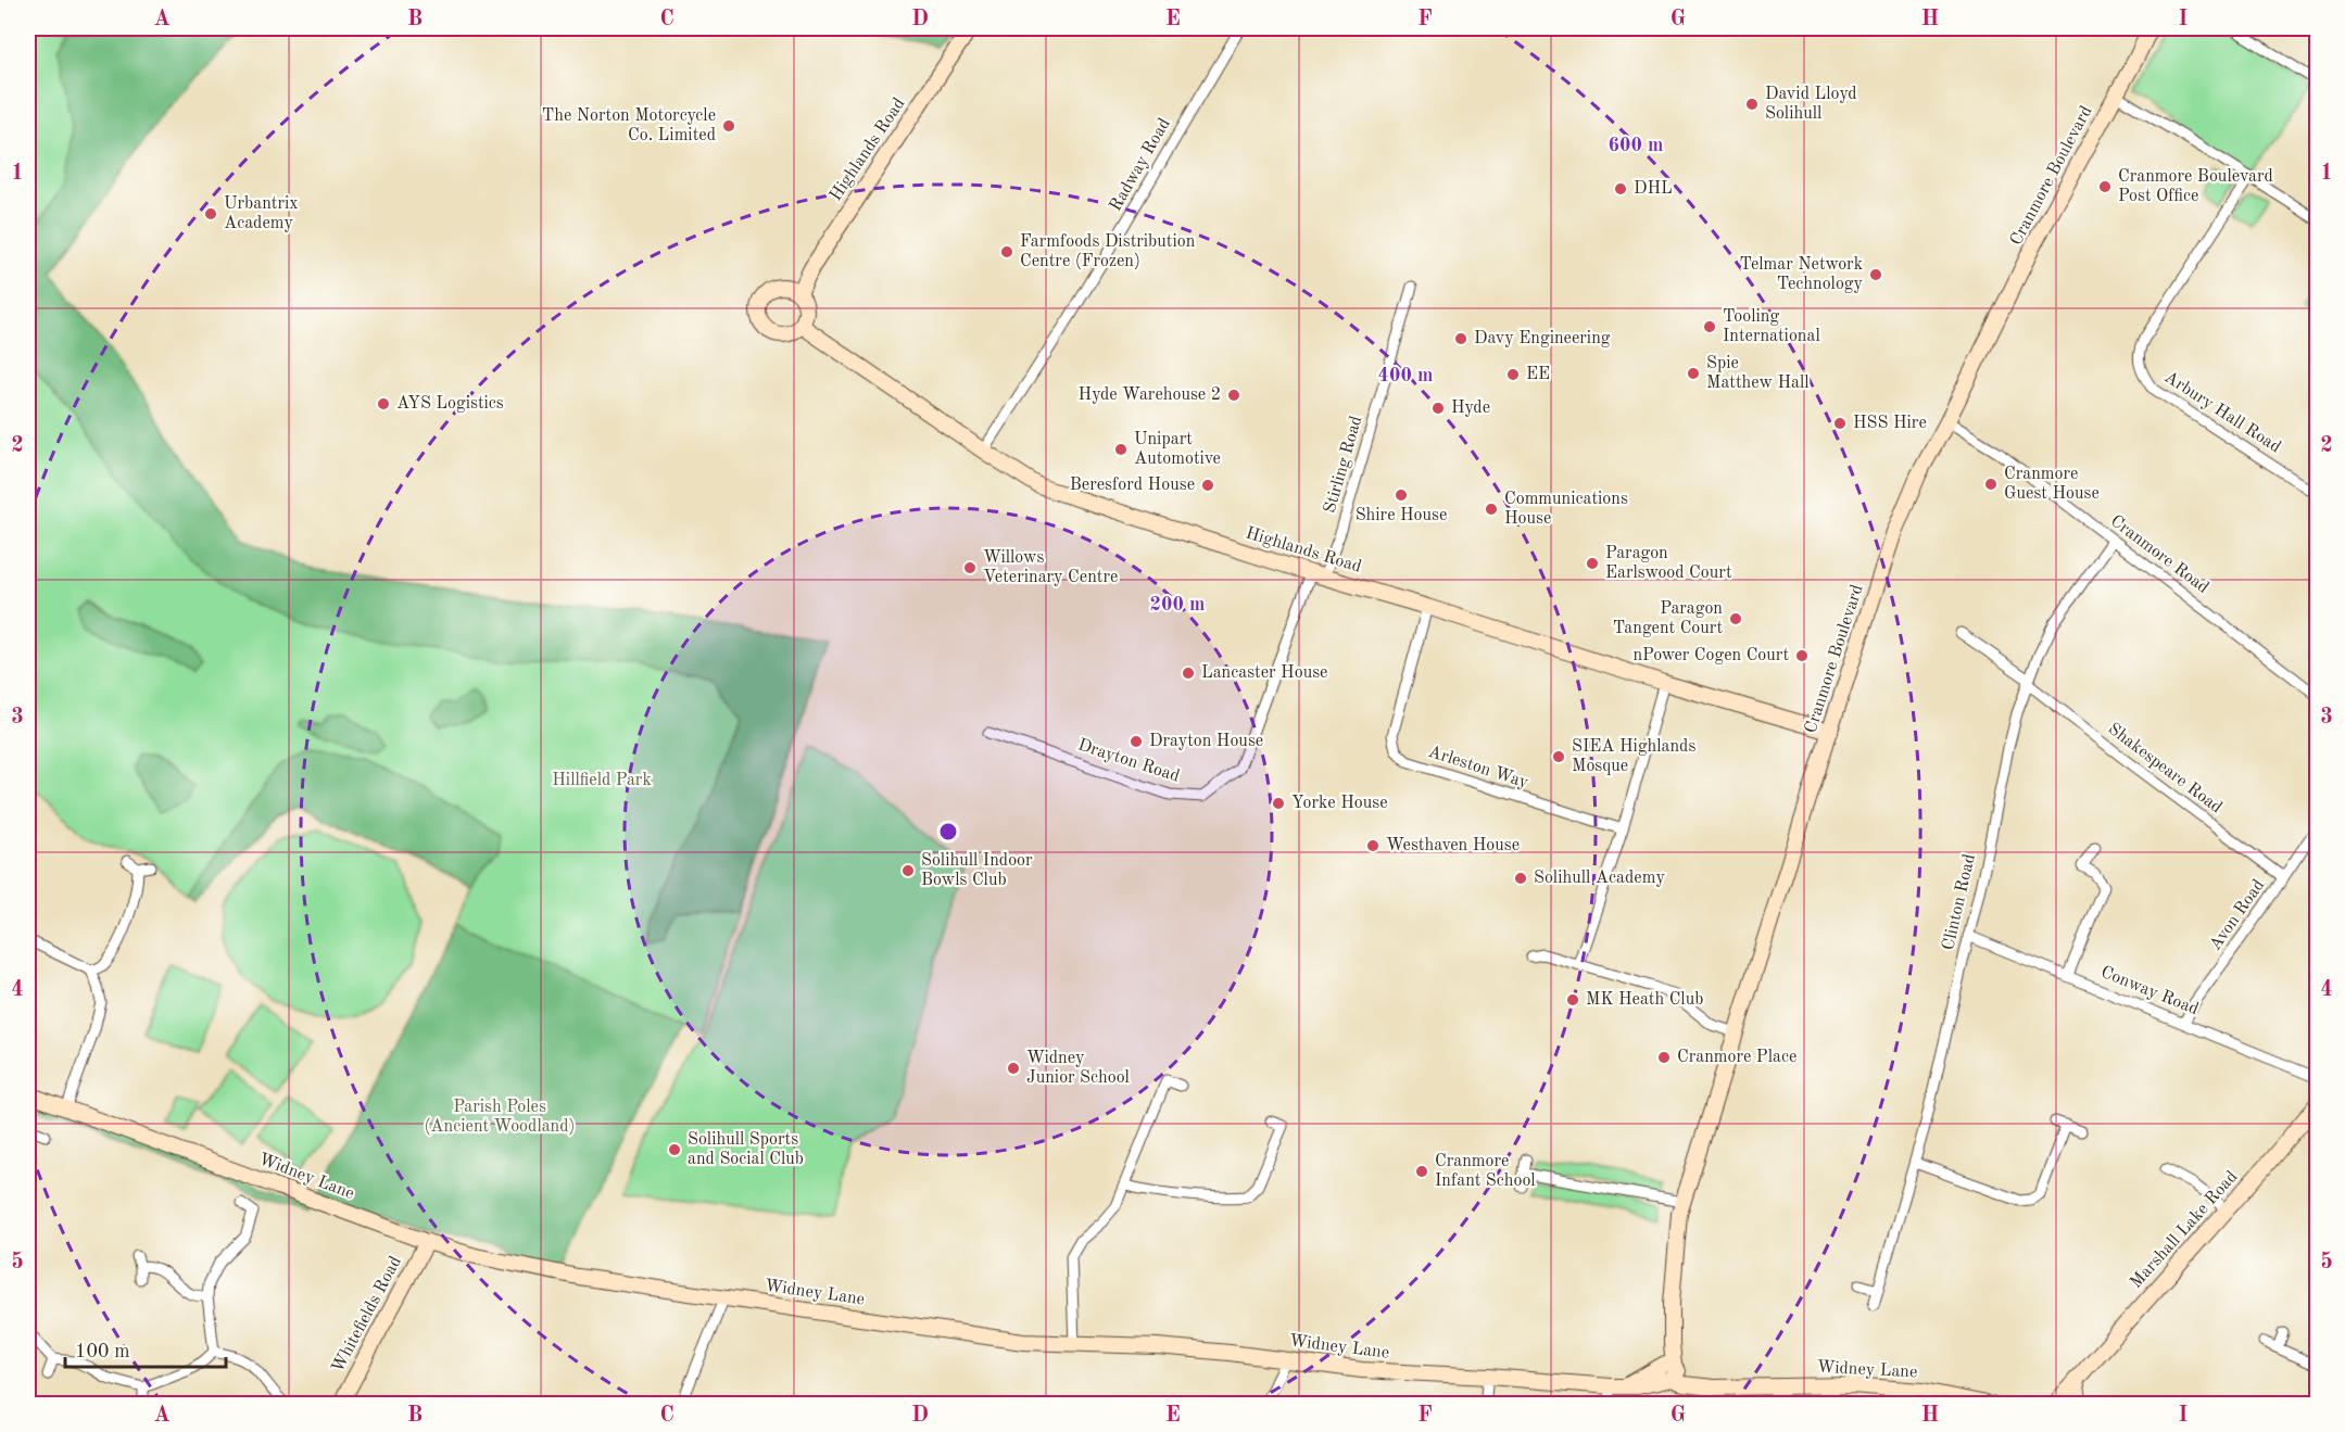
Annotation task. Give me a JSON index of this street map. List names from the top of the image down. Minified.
{"streets":{"street":["Highlands Road","Radway Road","Cranmore Boulevard","Arbury Hall Road","Stirling Road","Cranmore Road","Drayton Road","Arleston Way","Shakespeare Road","Clinton Road","Avon Road","Conway Road","Widney Lane","Marshall Lake Road","Whitefields Road"]},"crossings":[["Highlands Road","Radway Road"],["Highlands Road","Cranmore Boulevard"],["Highlands Road","Stirling Road"],["Highlands Road","Drayton Road"],["Highlands Road","Arleston Way"],["Cranmore Boulevard","Cranmore Road"],["Cranmore Boulevard","Widney Lane"],["Stirling Road","Drayton Road"],["Cranmore Road","Clinton Road"],["Shakespeare Road","Clinton Road"],["Shakespeare Road","Avon Road"],["Clinton Road","Conway Road"],["Avon Road","Conway Road"],["Widney Lane","Whitefields Road"]],"parks":["Hillfield Park","Parish Poles (Ancient Woodland)"],"places":["David Lloyd Solihull","The Norton Motorcycle Co. Limited","Cranmore Boulevard Post Office","DHL","Urbantrix Academy","Farmfoods Distribution Centre (Frozen)","Telmar Network Technology","Tooling International","Davy Engineering","Spie Matthew Hall","EE","Hyde Warehouse 2","AYS Logistics","Hyde","HSS Hire","Unipart Automotive","Cranmore Guest House","Beresford House","Shire House","Communications House","Paragon Earlswood Court","Willows Veterinary Centre","Paragon Tangent Court","nPower Cogen Court","Lancaster House","Drayton House","SIEA Highlands Mosque","Yorke House","Westhaven House","Solihull Indoor Bowls Club","Solihull Academy","MK Heath Club","Cranmore Place","Widney Junior School","Solihull Sports and Social Club","Cranmore Infant School"],"scale_bar":"100 m","grid":{"columns":["A","B","C","D","E","F","G","H","I"],"rows":["1","2","3","4","5"]},"rings":["600 m","400 m","200 m"]}
